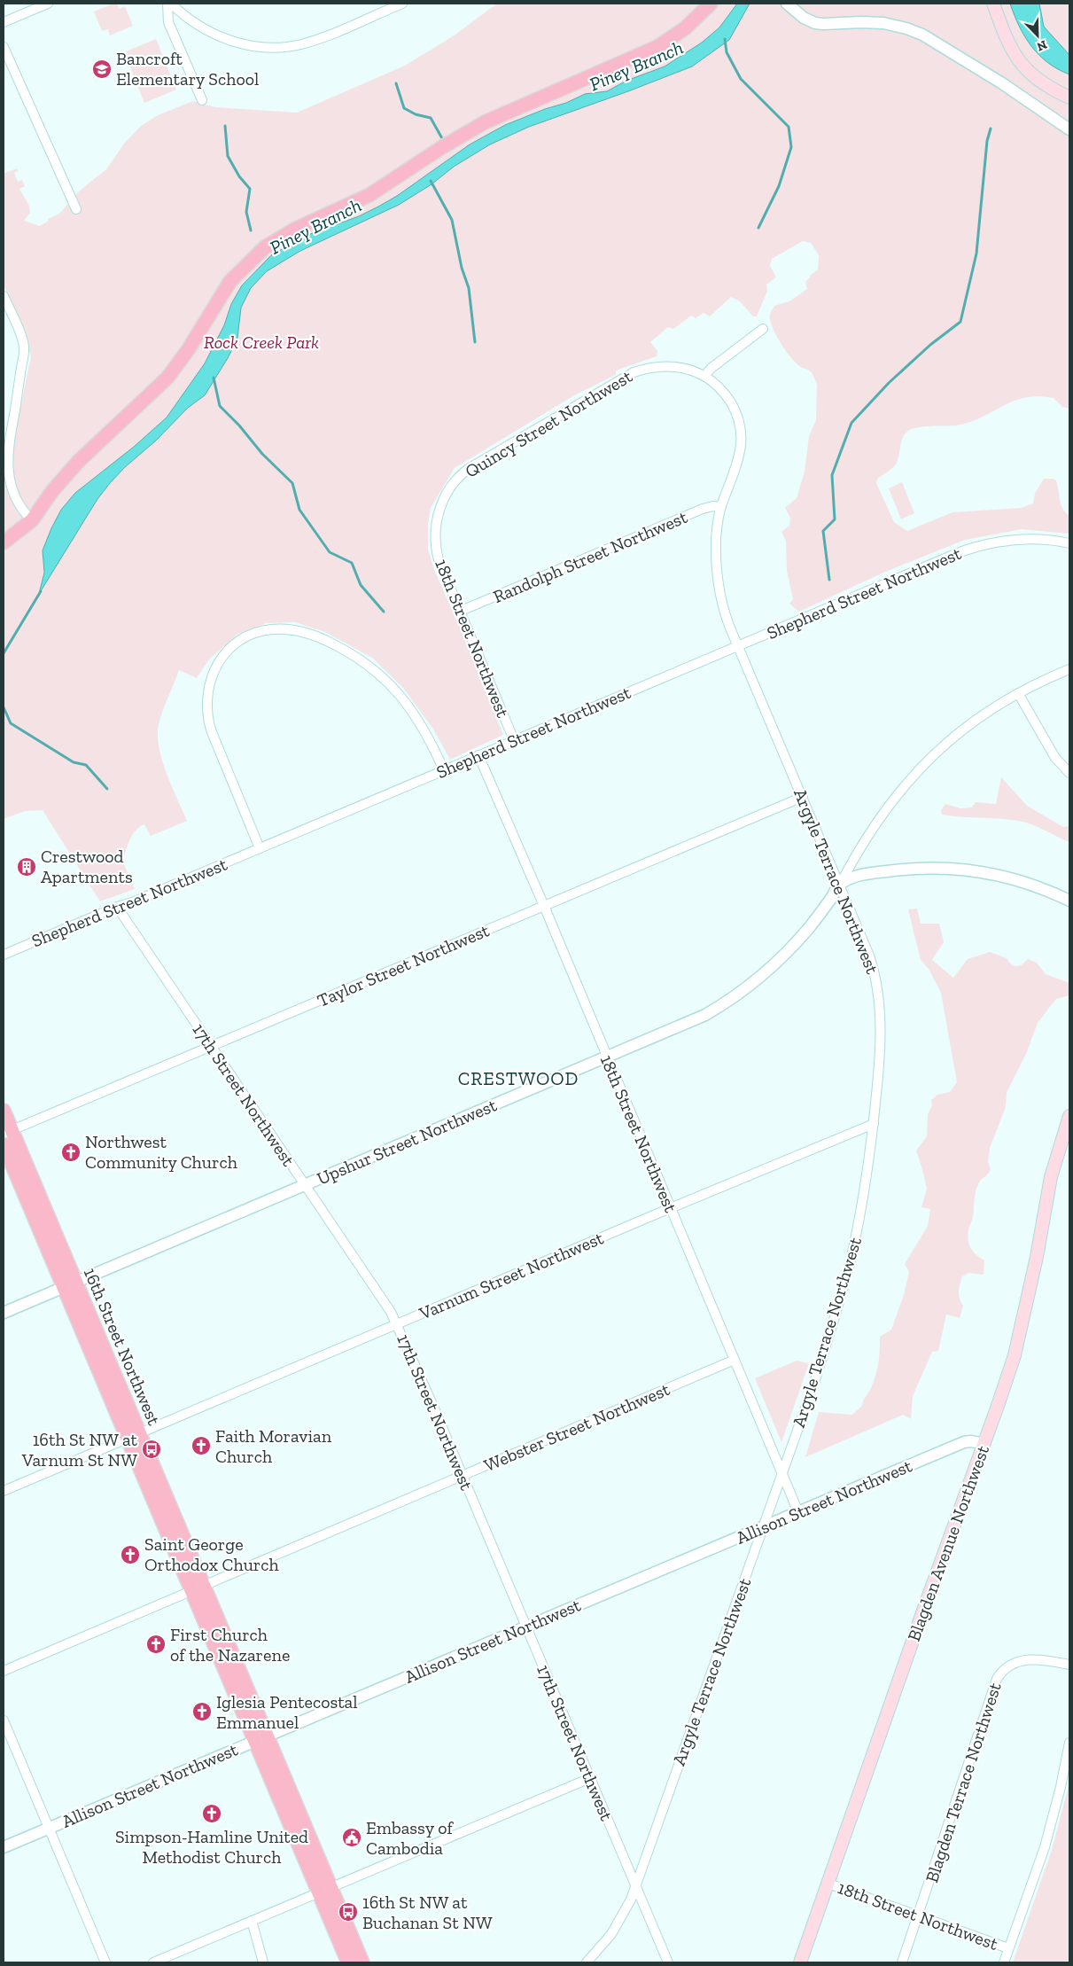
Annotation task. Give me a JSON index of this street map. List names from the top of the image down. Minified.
{"streets":{"main road":["16th Street Northwest","Blagden Avenue Northwest"],"street":["Quincy Street Northwest","Randolph Street Northwest","Shepherd Street Northwest","18th Street Northwest","Argyle Terrace Northwest","Taylor Street Northwest","17th Street Northwest","Upshur Street Northwest","Varnum Street Northwest","Webster Street Northwest","Allison Street Northwest","Blagden Terrace Northwest"]},"crossings":[["Quincy Street Northwest","18th Street Northwest"],["Quincy Street Northwest","Argyle Terrace Northwest"],["Randolph Street Northwest","18th Street Northwest"],["Randolph Street Northwest","Argyle Terrace Northwest"],["Shepherd Street Northwest","18th Street Northwest"],["Shepherd Street Northwest","Argyle Terrace Northwest"],["Shepherd Street Northwest","17th Street Northwest"],["18th Street Northwest","Argyle Terrace Northwest"],["18th Street Northwest","Taylor Street Northwest"],["18th Street Northwest","Upshur Street Northwest"],["18th Street Northwest","Varnum Street Northwest"],["18th Street Northwest","Webster Street Northwest"],["18th Street Northwest","Allison Street Northwest"],["18th Street Northwest","Blagden Avenue Northwest"],["18th Street Northwest","Blagden Terrace Northwest"],["Argyle Terrace Northwest","Taylor Street Northwest"],["Argyle Terrace Northwest","17th Street Northwest"],["Argyle Terrace Northwest","Upshur Street Northwest"],["Argyle Terrace Northwest","Varnum Street Northwest"],["Argyle Terrace Northwest","Allison Street Northwest"],["Taylor Street Northwest","17th Street Northwest"],["Taylor Street Northwest","16th Street Northwest"],["17th Street Northwest","Upshur Street Northwest"],["17th Street Northwest","Varnum Street Northwest"],["17th Street Northwest","Webster Street Northwest"],["17th Street Northwest","Allison Street Northwest"],["Upshur Street Northwest","16th Street Northwest"],["Varnum Street Northwest","16th Street Northwest"],["16th Street Northwest","Webster Street Northwest"],["16th Street Northwest","Allison Street Northwest"],["Allison Street Northwest","Blagden Avenue Northwest"]],"districts":["CRESTWOOD"],"water":["Piney Branch"],"parks":["Rock Creek Park"],"places":{"school or university":["Bancroft Elementary School"],"building":["Crestwood Apartments"],"church":["Northwest Community Church","Faith Moravian Church","Saint George Orthodox Church","First Church of the Nazarene","Iglesia Pentecostal Emmanuel","Simpson-Hamline United Methodist Church"],"bus stop":["16th St NW at Varnum St NW","16th St NW at Buchanan St NW"],"public building":["Embassy of Cambodia"]},"north":"bottom right"}
